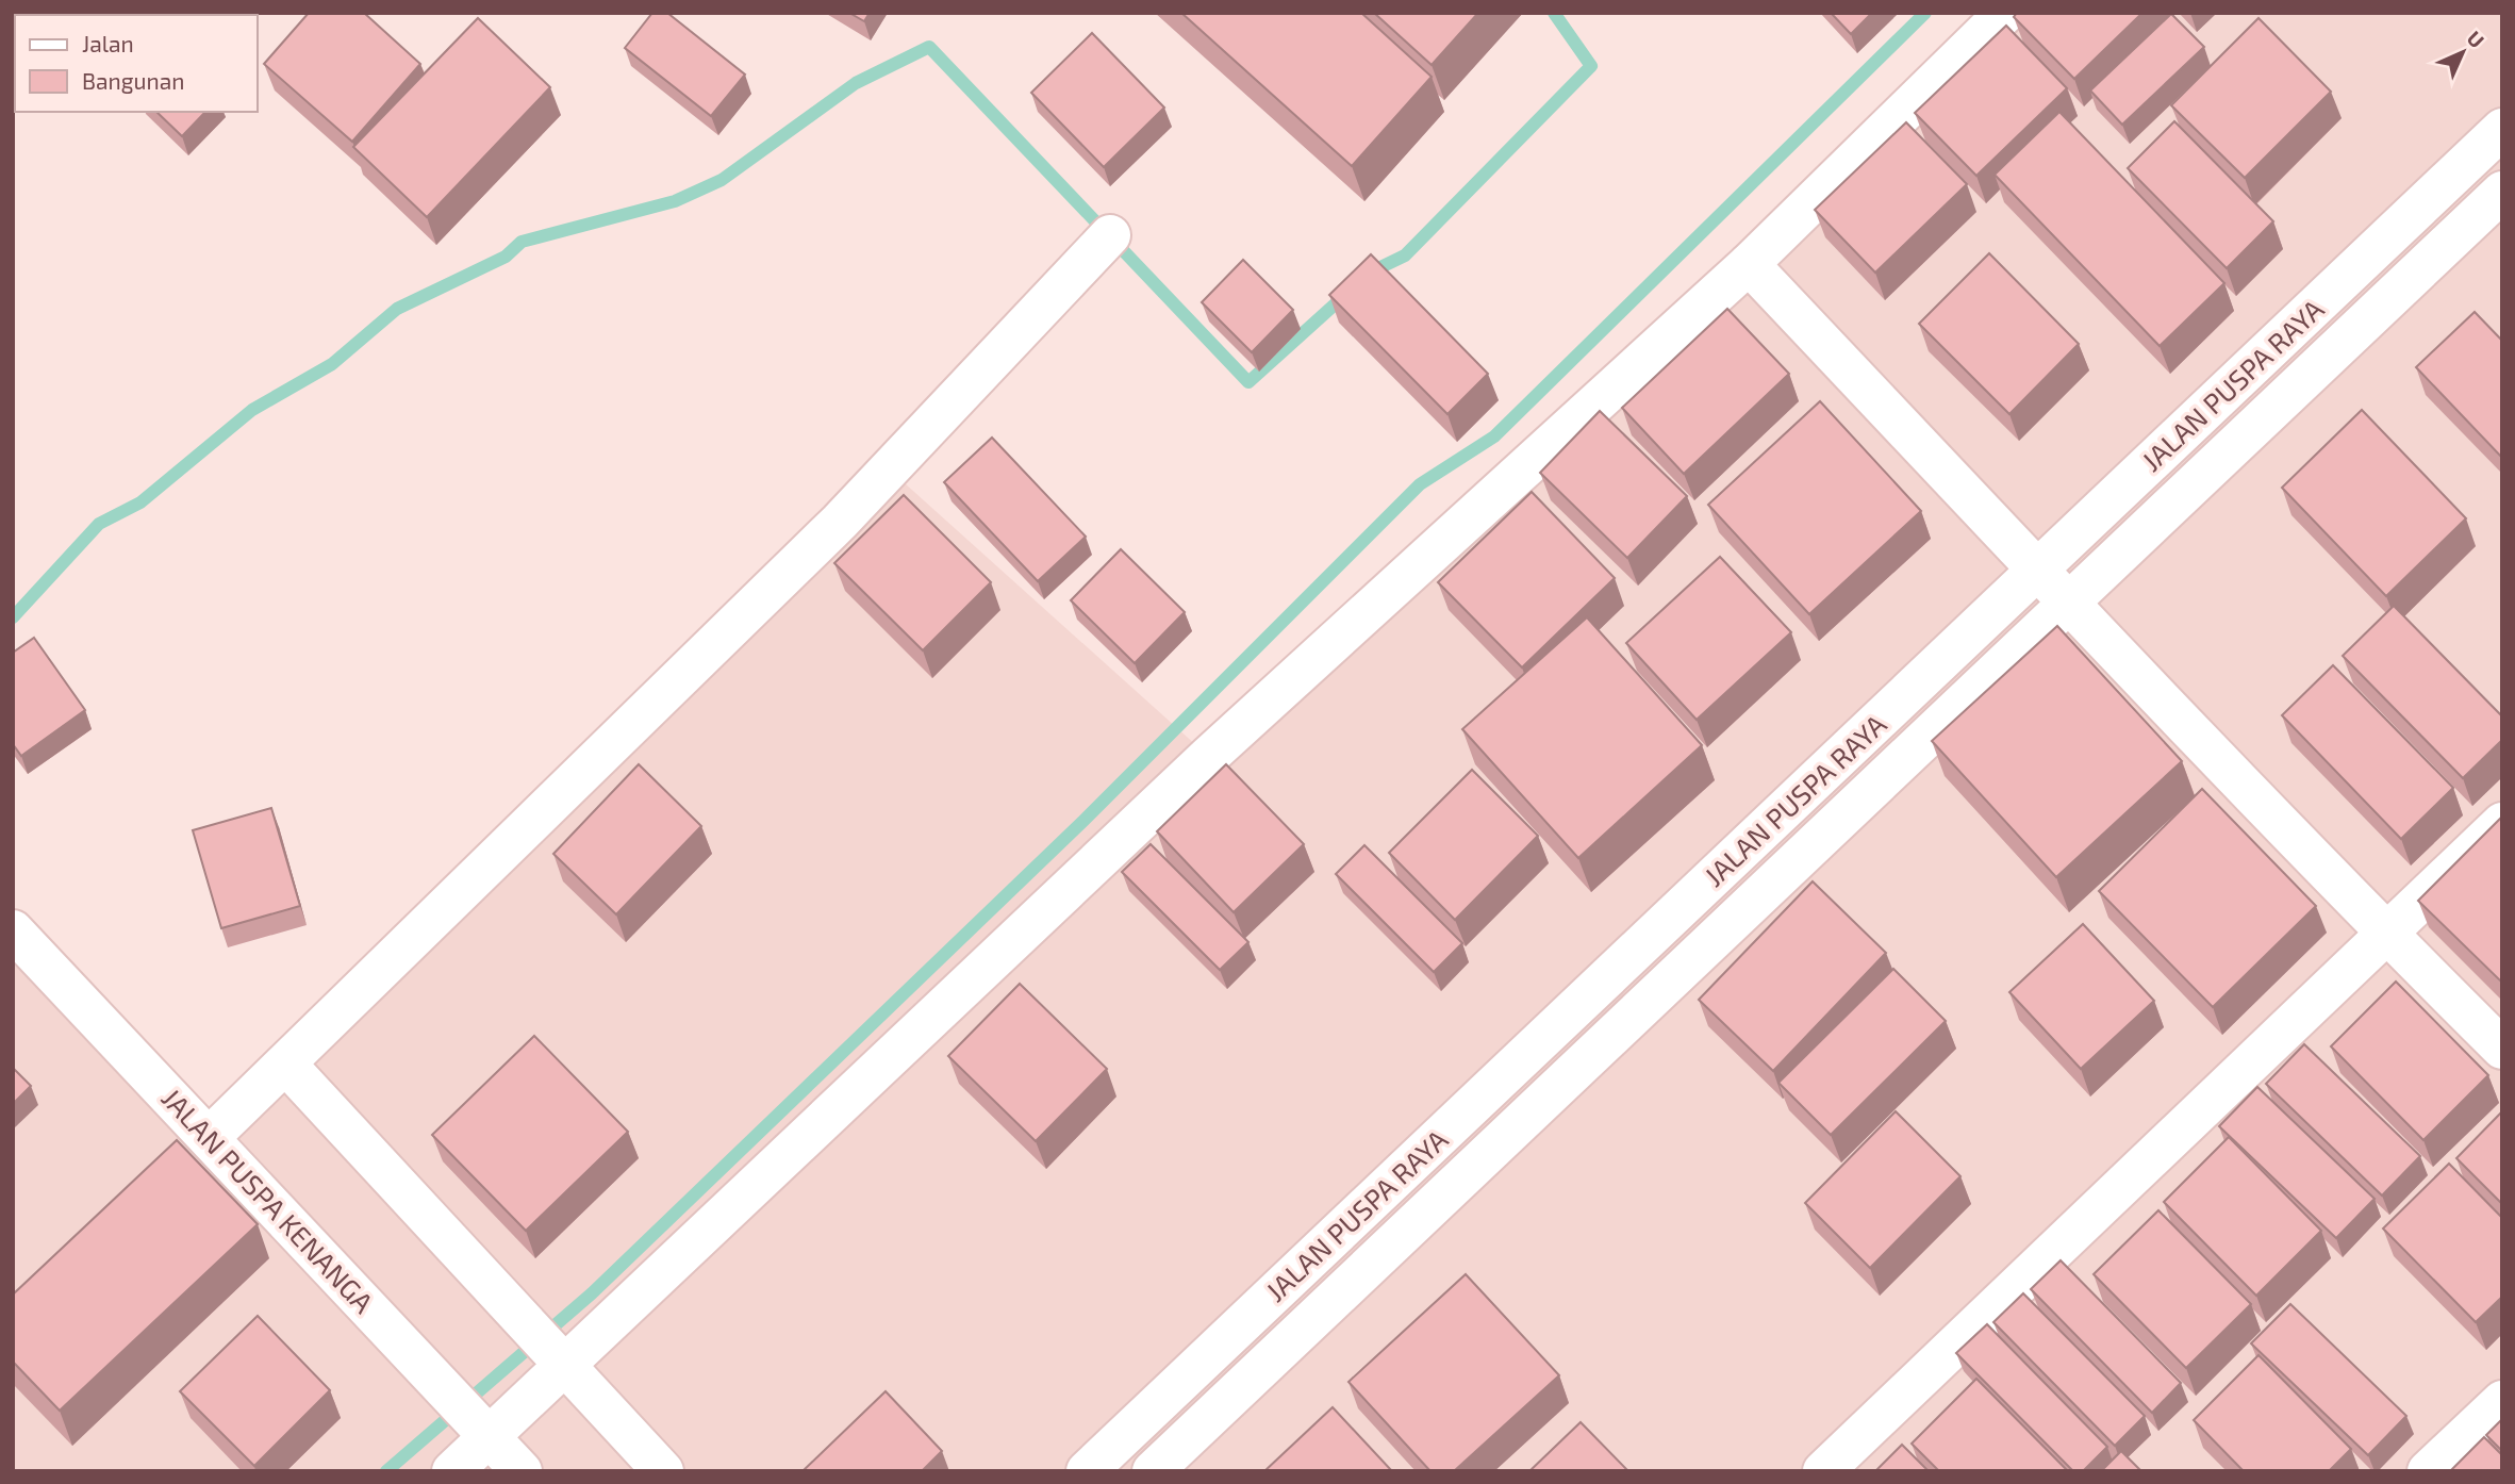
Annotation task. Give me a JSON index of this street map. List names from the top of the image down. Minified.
{"streets":{"street":["JALAN PUSPA RAYA","JALAN PUSPA KENANGA"]},"legend":["Jalan","Bangunan"],"north":"top right"}
